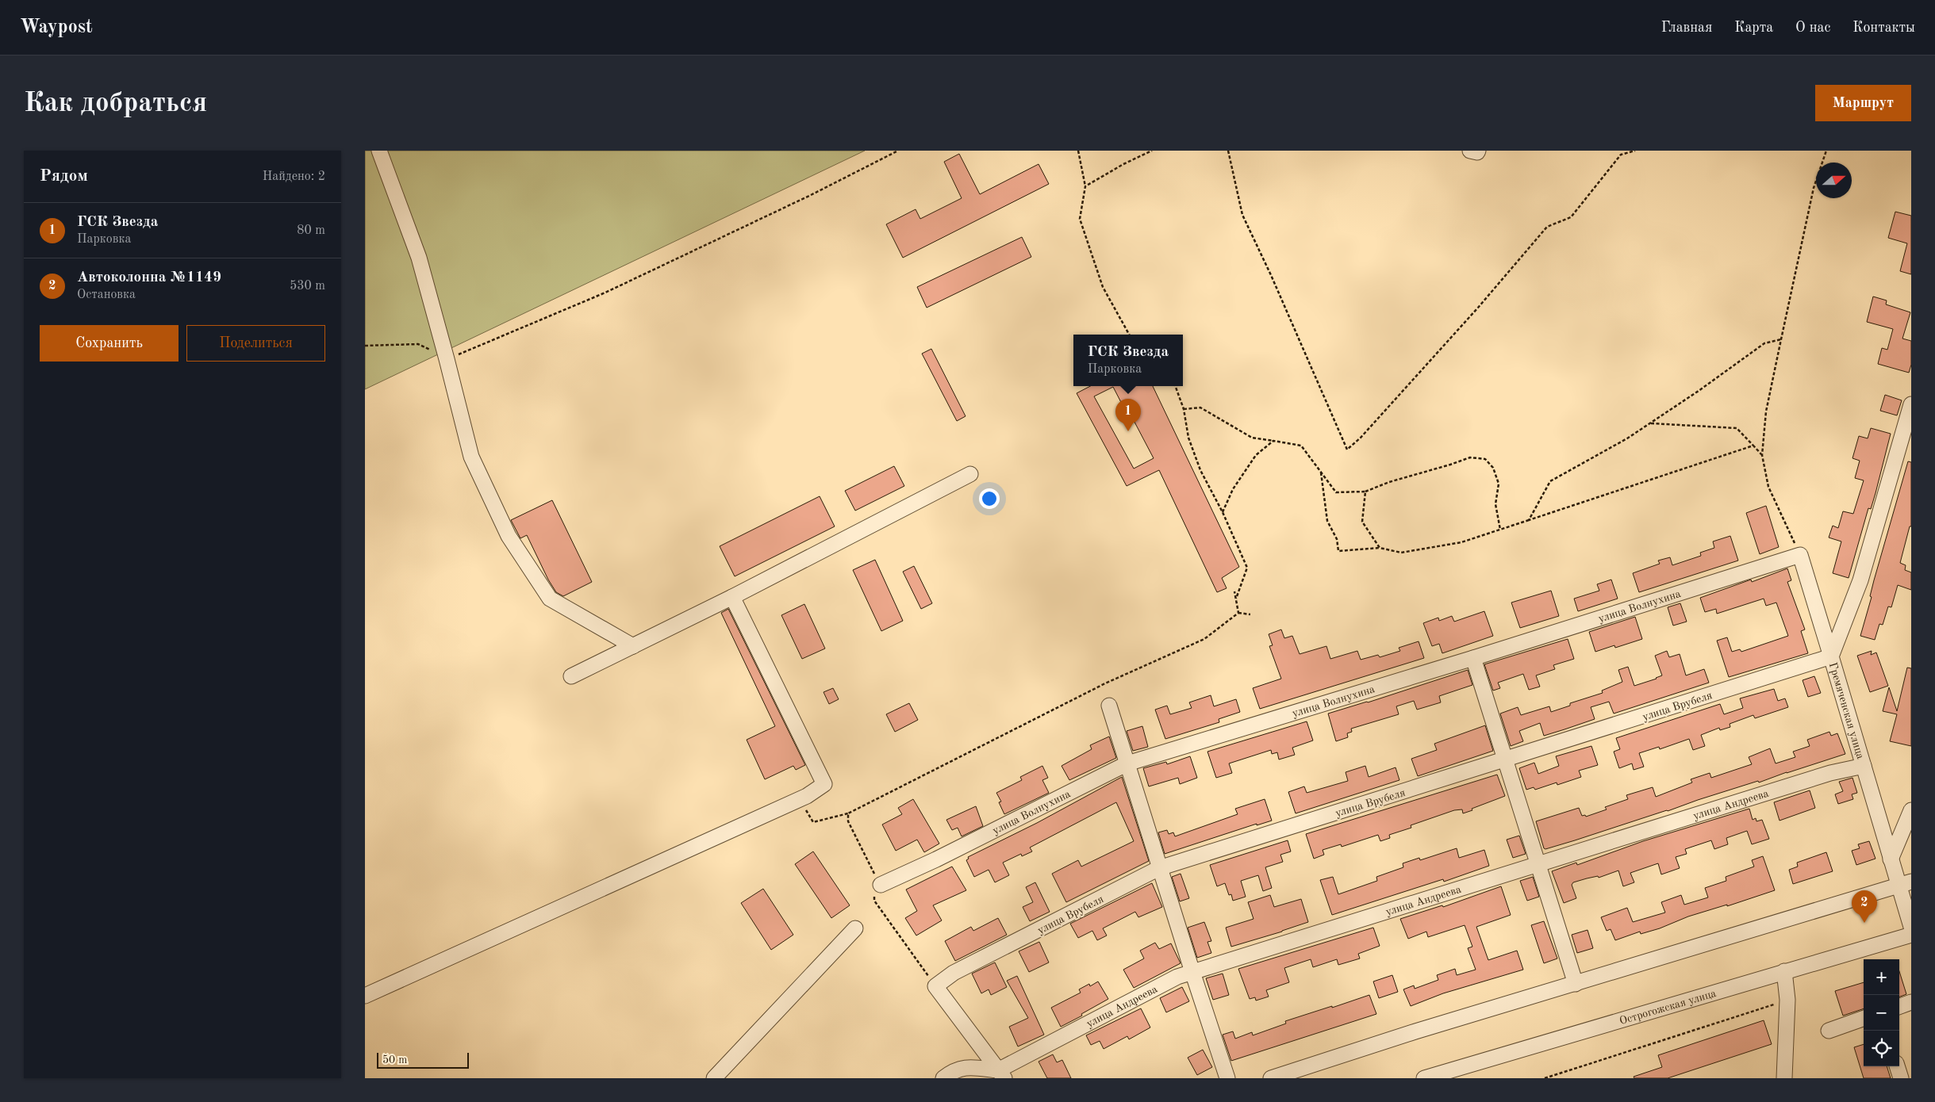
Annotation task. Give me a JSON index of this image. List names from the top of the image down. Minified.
{"streets":{"street":["улица Волнухина","улица Врубеля","Гремяченская улица","улица Андреева","Острогожская улица"]},"crossings":[["улица Врубеля","Гремяченская улица"],["Гремяченская улица","улица Андреева"]],"scale_bar":"50 m","north":"right","page":{"header":"Waypost","nav":["Главная","Карта","О нас","Контакты"],"buttons":["Маршрут",["Сохранить","Поделиться"]],"title":"Как добраться","heading":["Рядом","Найдено: 2"],"list":[{"mark":"1","name":"ГСК Звезда","note":"Парковка","value":"80 m"},{"mark":"2","name":"Автоколонна №1149","note":"Остановка","value":"530 m"}],"popup":["ГСК Звезда","Парковка"],"pins":["1","2"],"map_buttons":["+","−"],"scale":"50 m"}}
